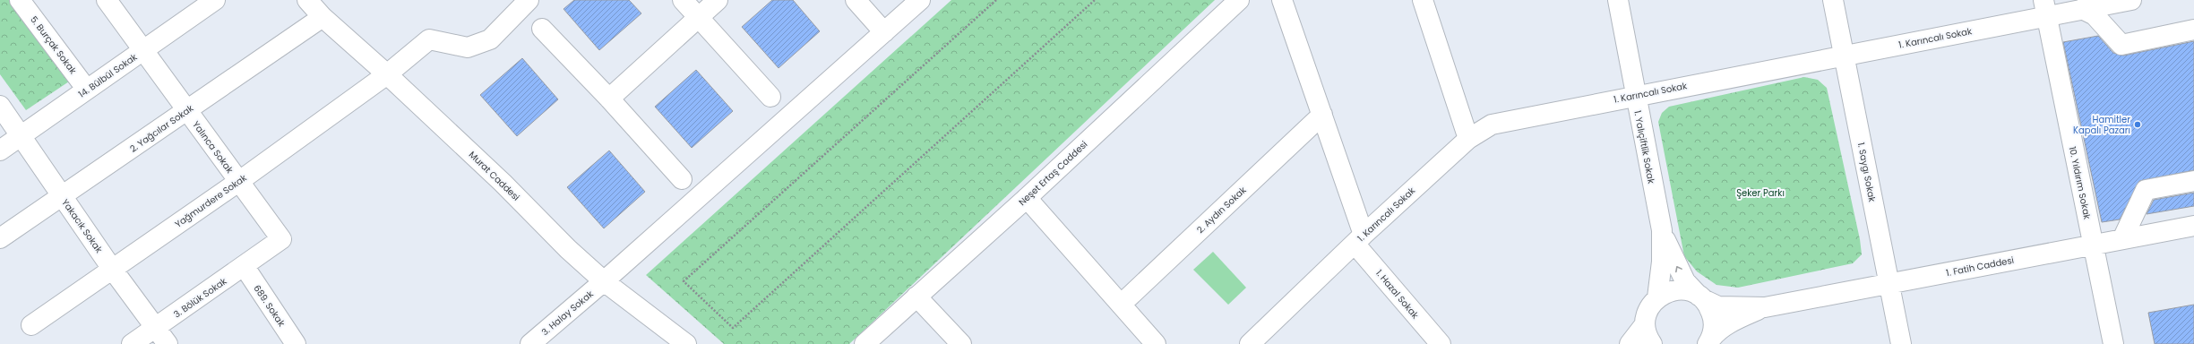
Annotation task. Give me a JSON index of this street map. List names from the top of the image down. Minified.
{"streets":{"street":["1. Karıncalı Sokak","5. Burçak Sokak","14. Bülbül Sokak","2. Yağcılar Sokak","Yalınca Sokak","1. Yalıçiftlik Sokak","1. Saygı Sokak","Neşet Ertaş Caddesi","Murat Caddesi","10. Yıldırım Sokak","Yağmurdere Sokak","2. Aydın Sokak","Yakacık Sokak","1. Fatih Caddesi","1. Hazal Sokak","3. Bölük Sokak","689. Sokak","3. Halay Sokak"]},"crossings":[["1. Karıncalı Sokak","1. Yalıçiftlik Sokak"],["1. Karıncalı Sokak","1. Saygı Sokak"],["1. Karıncalı Sokak","10. Yıldırım Sokak"],["1. Karıncalı Sokak","1. Hazal Sokak"],["5. Burçak Sokak","14. Bülbül Sokak"],["14. Bülbül Sokak","Yalınca Sokak"],["14. Bülbül Sokak","Yakacık Sokak"],["2. Yağcılar Sokak","Yalınca Sokak"],["2. Yağcılar Sokak","Murat Caddesi"],["2. Yağcılar Sokak","Yakacık Sokak"],["Yalınca Sokak","Yağmurdere Sokak"],["Yalınca Sokak","3. Bölük Sokak"],["Yalınca Sokak","689. Sokak"],["1. Saygı Sokak","1. Fatih Caddesi"],["Murat Caddesi","Yağmurdere Sokak"],["Murat Caddesi","3. Halay Sokak"],["10. Yıldırım Sokak","1. Fatih Caddesi"],["Yağmurdere Sokak","Yakacık Sokak"],["Yakacık Sokak","3. Bölük Sokak"],["3. Bölük Sokak","689. Sokak"]],"parks":["Şeker Parkı"],"places":["Hamitler Kapalı Pazarı"]}
